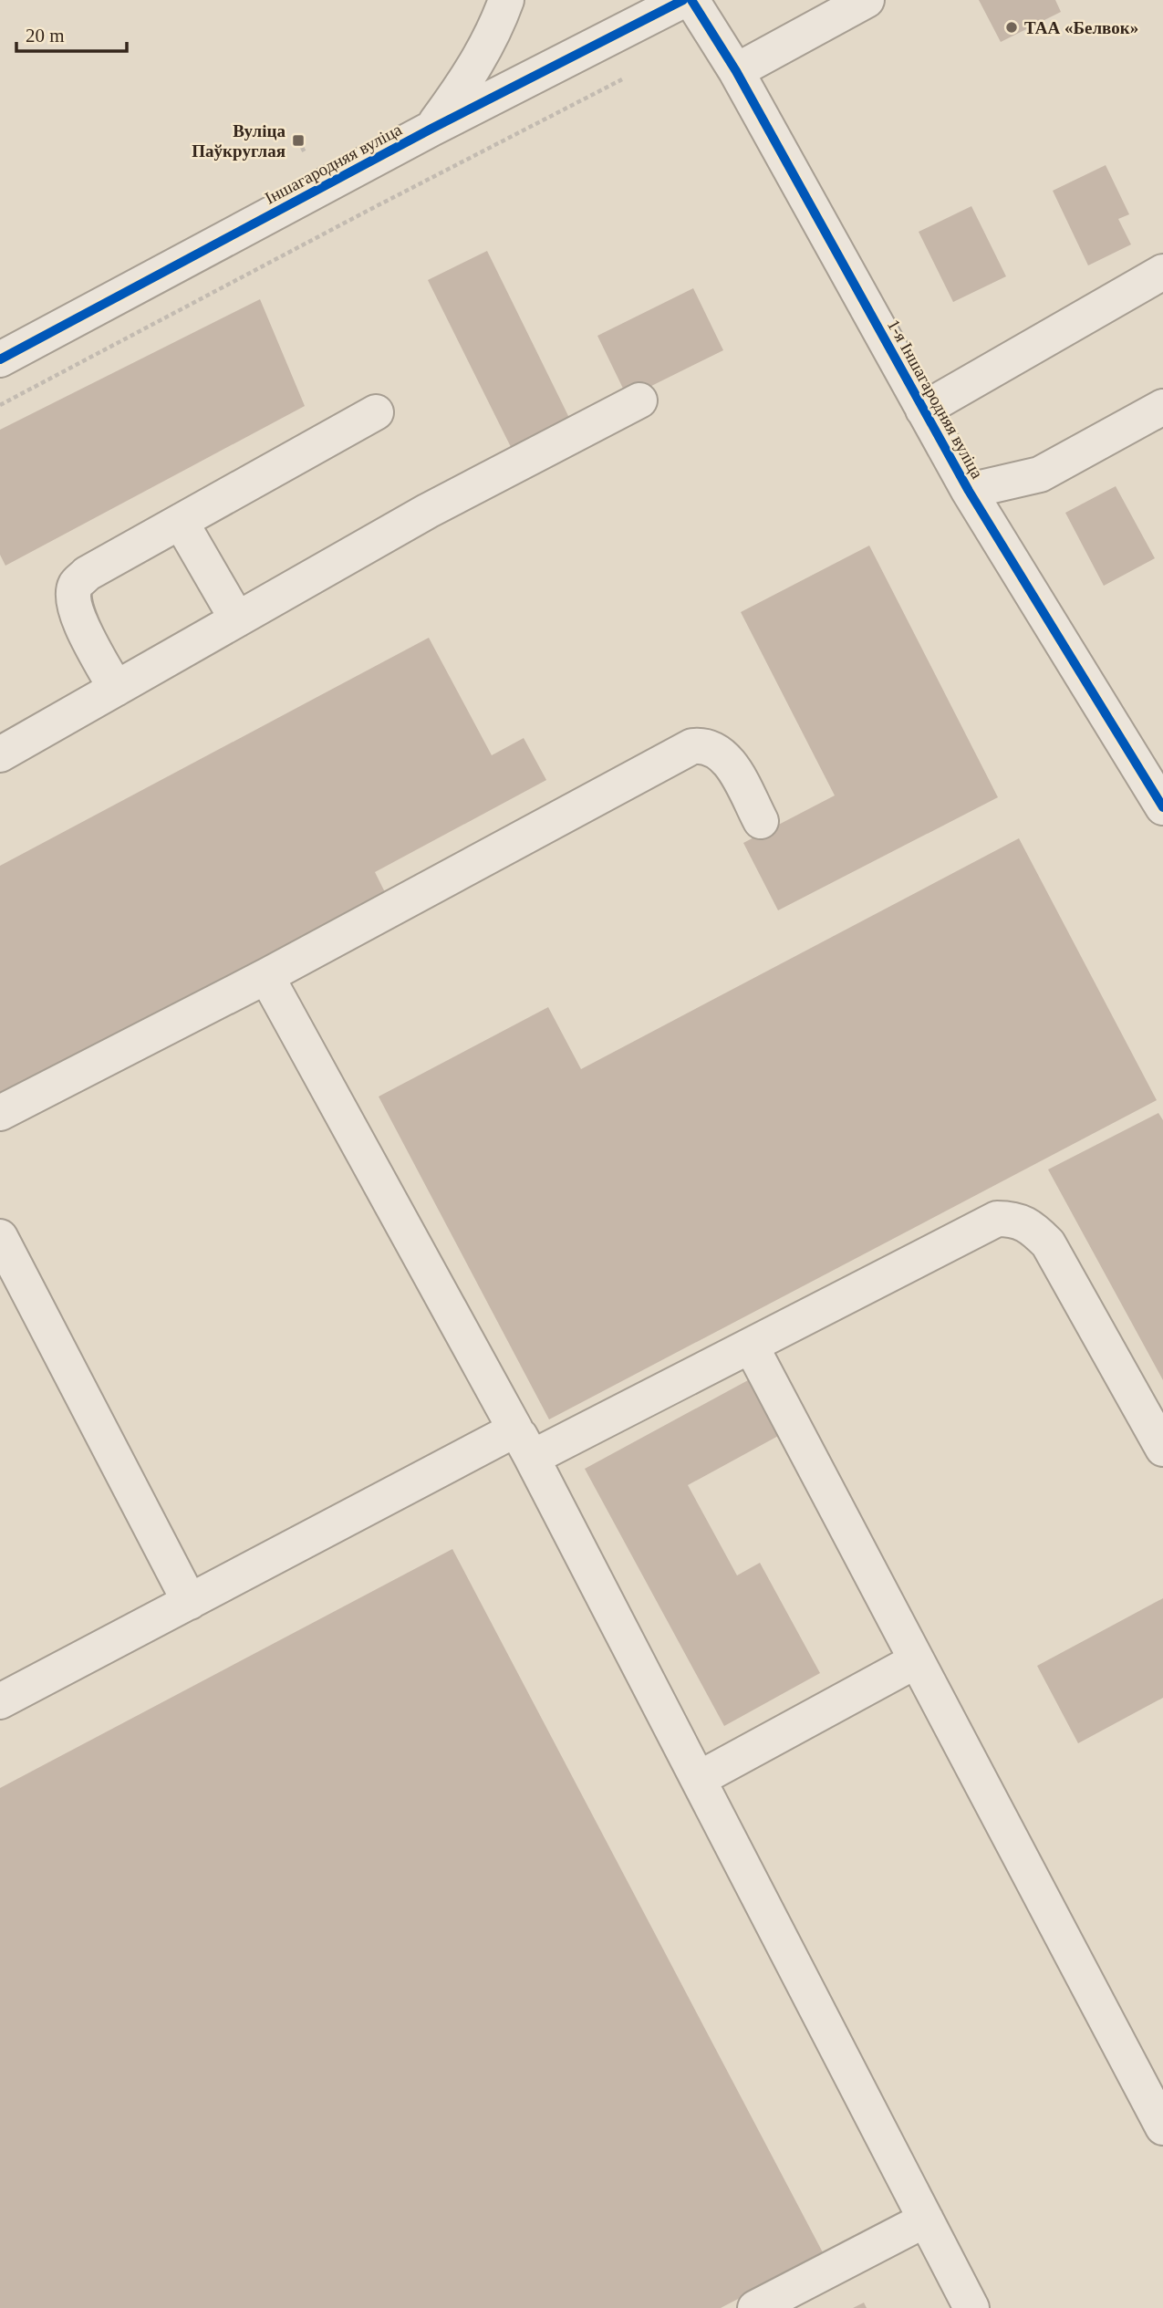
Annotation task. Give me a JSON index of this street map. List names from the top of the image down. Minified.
{"streets":{"street":["Іншагародняя вуліца","1-я Іншагародняя вуліца"]},"places":{"other":["ТАА «Белвок»"],"transit":["Вуліца Паўкруглая"]},"scale_bar":"20 m"}
